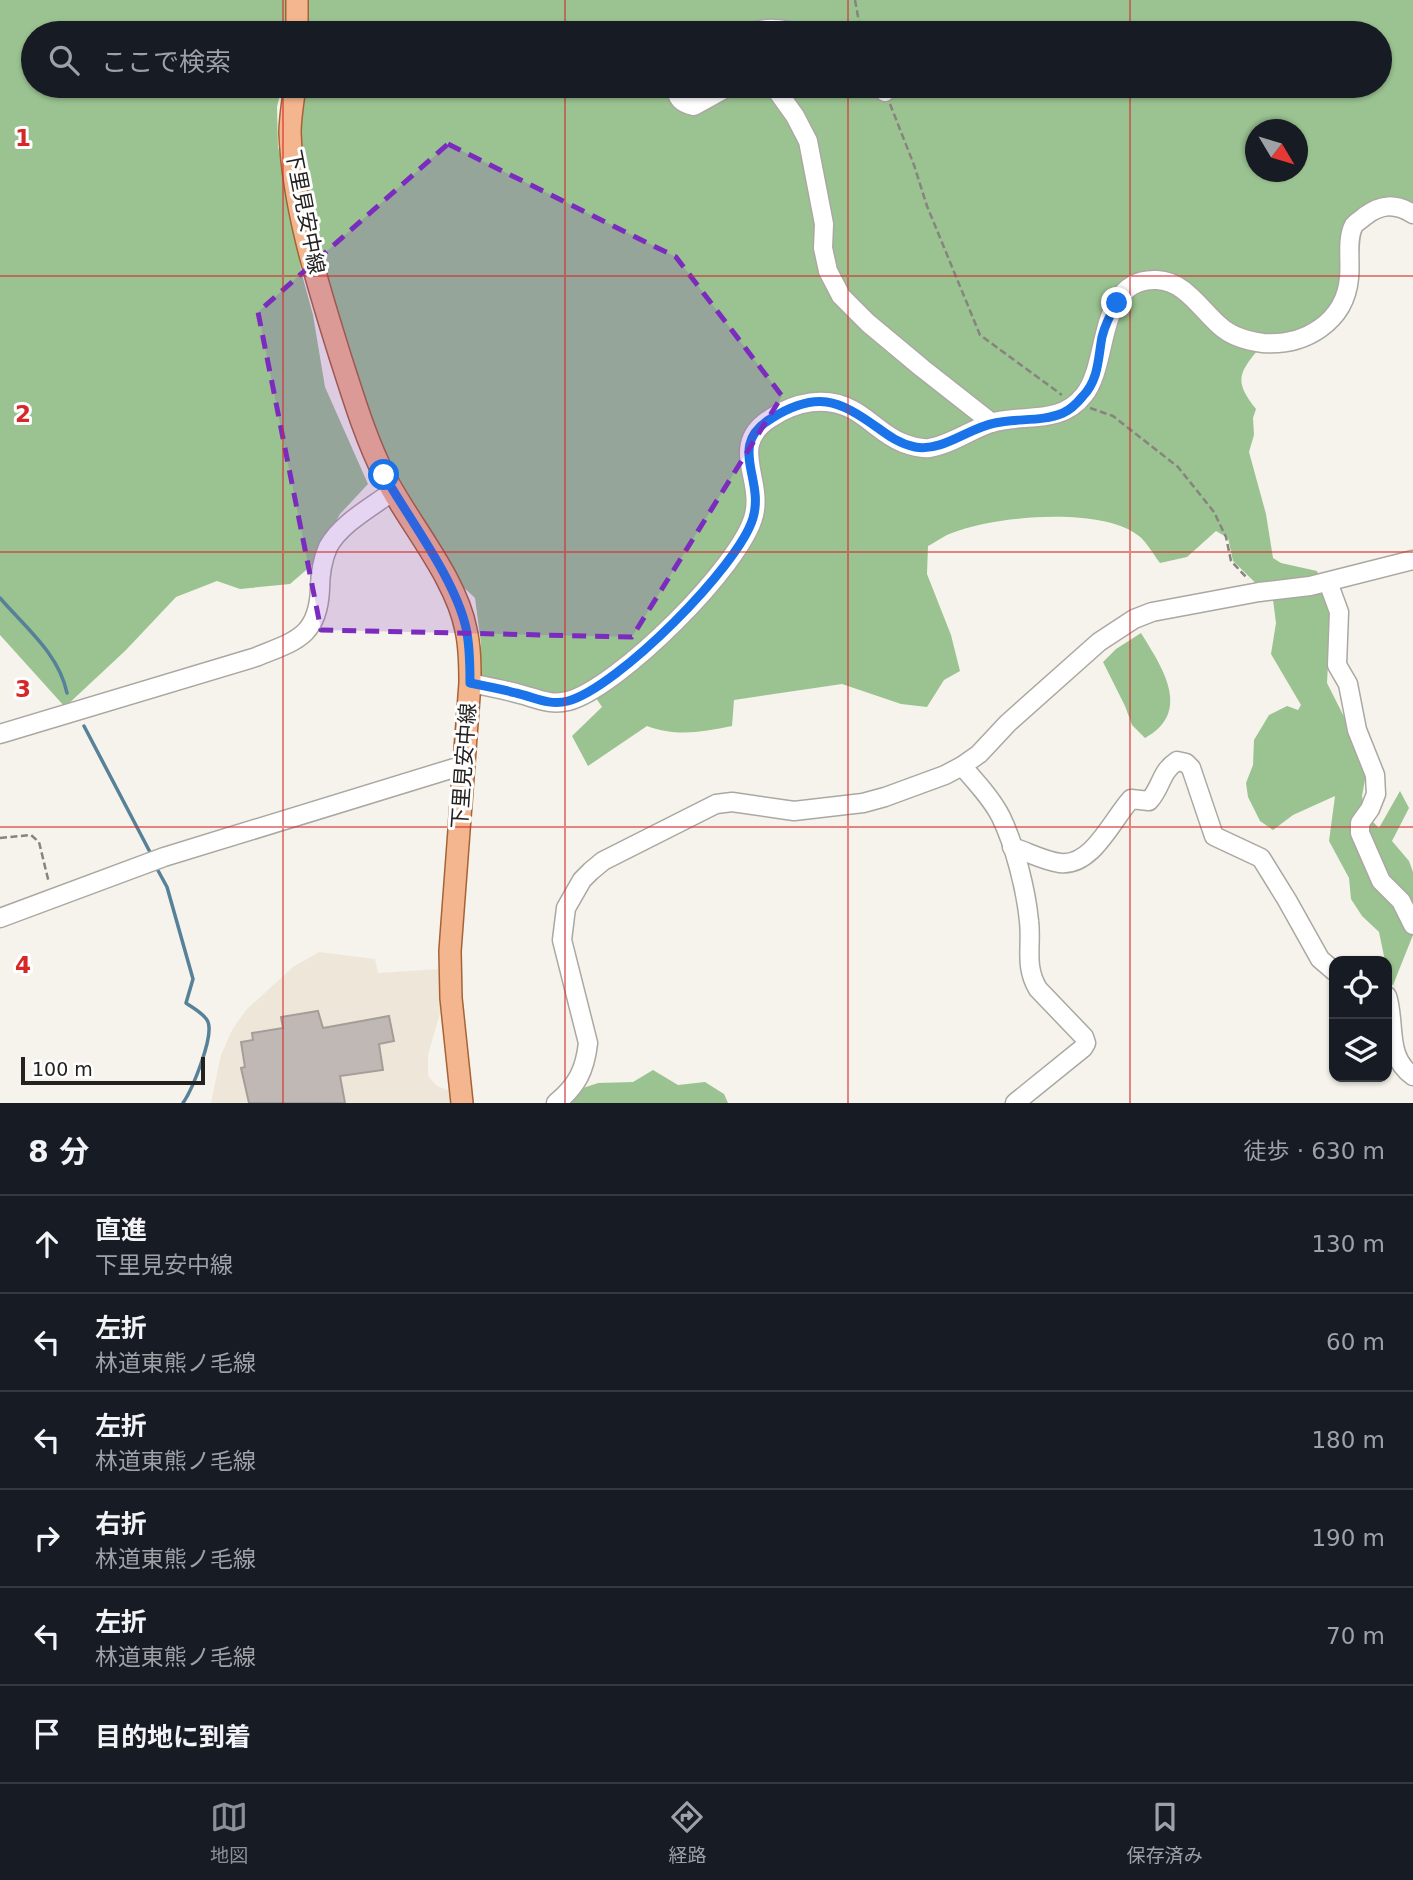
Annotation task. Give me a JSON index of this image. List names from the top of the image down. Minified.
{"streets":{"main road":["下里見安中線"]},"scale_bar":"100 m","north":"bottom right","page":{"search":"ここで検索","scale":"100 m","heading":["8 分","徒歩 · 630 m"],"list":[["直進","下里見安中線","130 m"],["左折","林道東熊ノ毛線","60 m"],["左折","林道東熊ノ毛線","180 m"],["右折","林道東熊ノ毛線","190 m"],["左折","林道東熊ノ毛線","70 m"],"目的地に到着"],"nav":["地図","経路","保存済み"]},"grid":{"rows":["1","2","3","4"]}}
